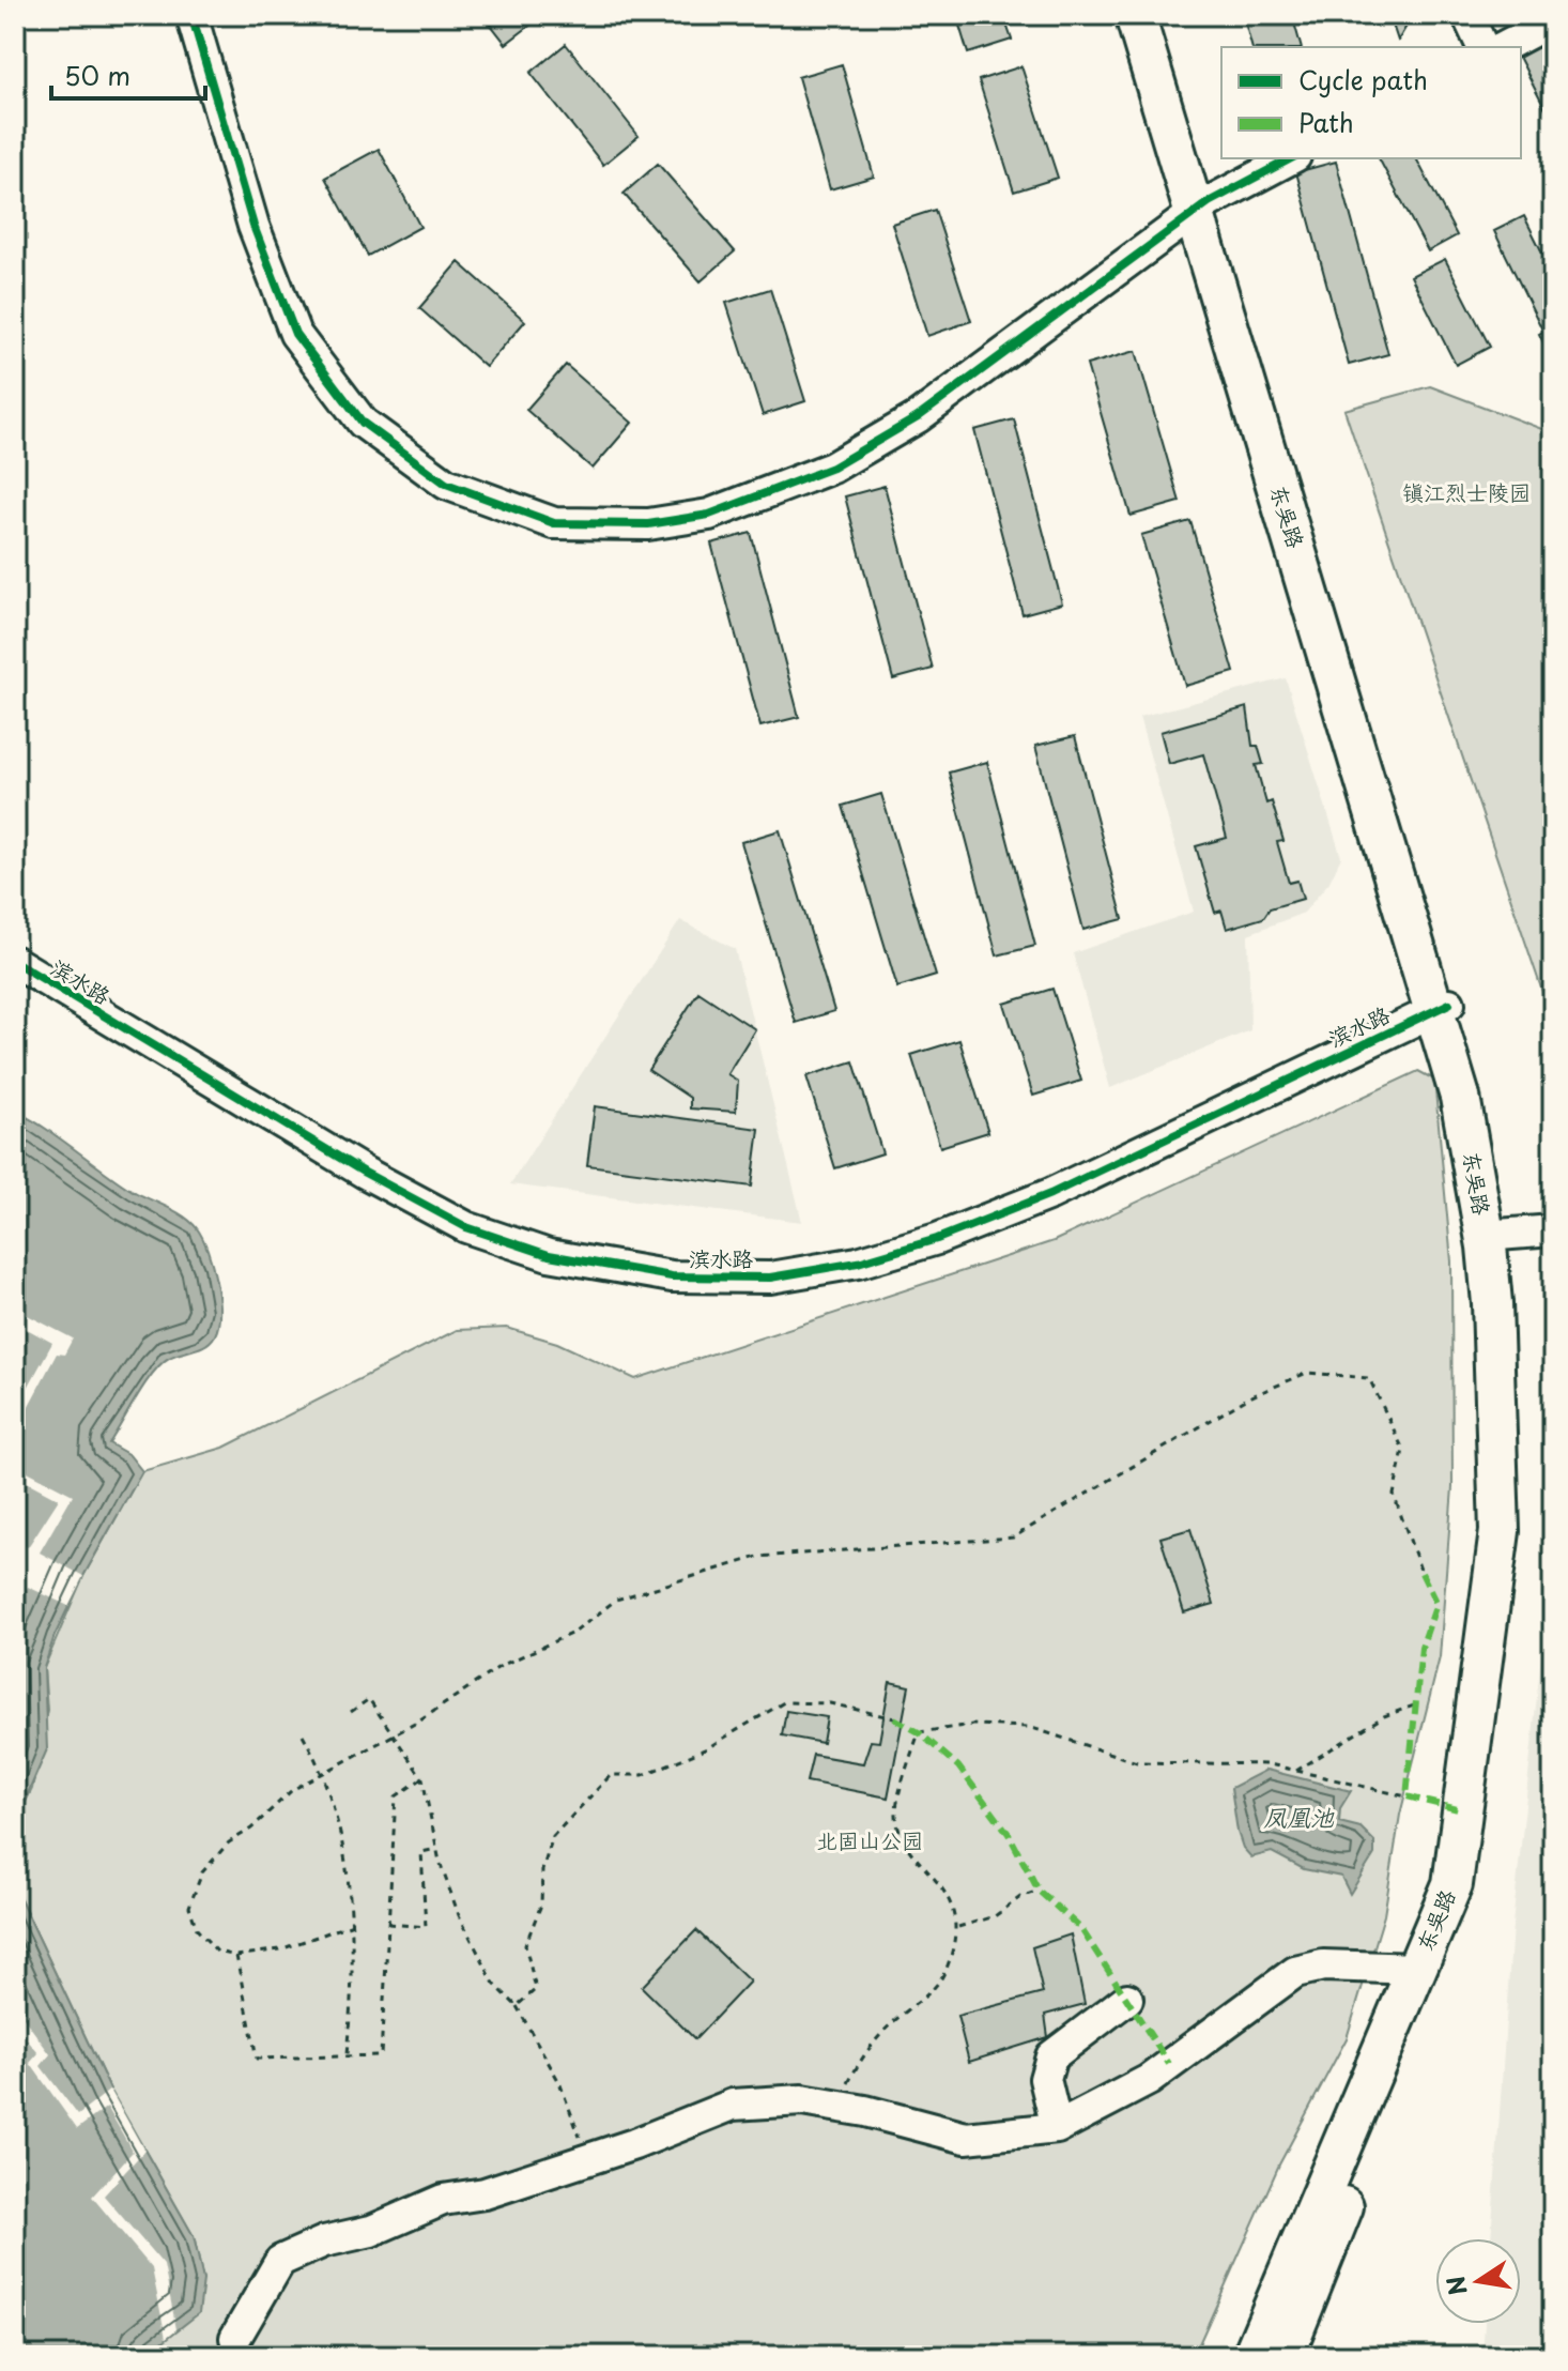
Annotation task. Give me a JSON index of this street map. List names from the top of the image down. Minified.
{"streets":{"main road":["东吴路"],"street":["滨水路"]},"crossings":[["东吴路","滨水路"]],"water":["凤凰池"],"parks":["镇江烈士陵园","北固山公园"],"legend":["Cycle path","Path"],"scale_bar":"50 m","north":"left"}
